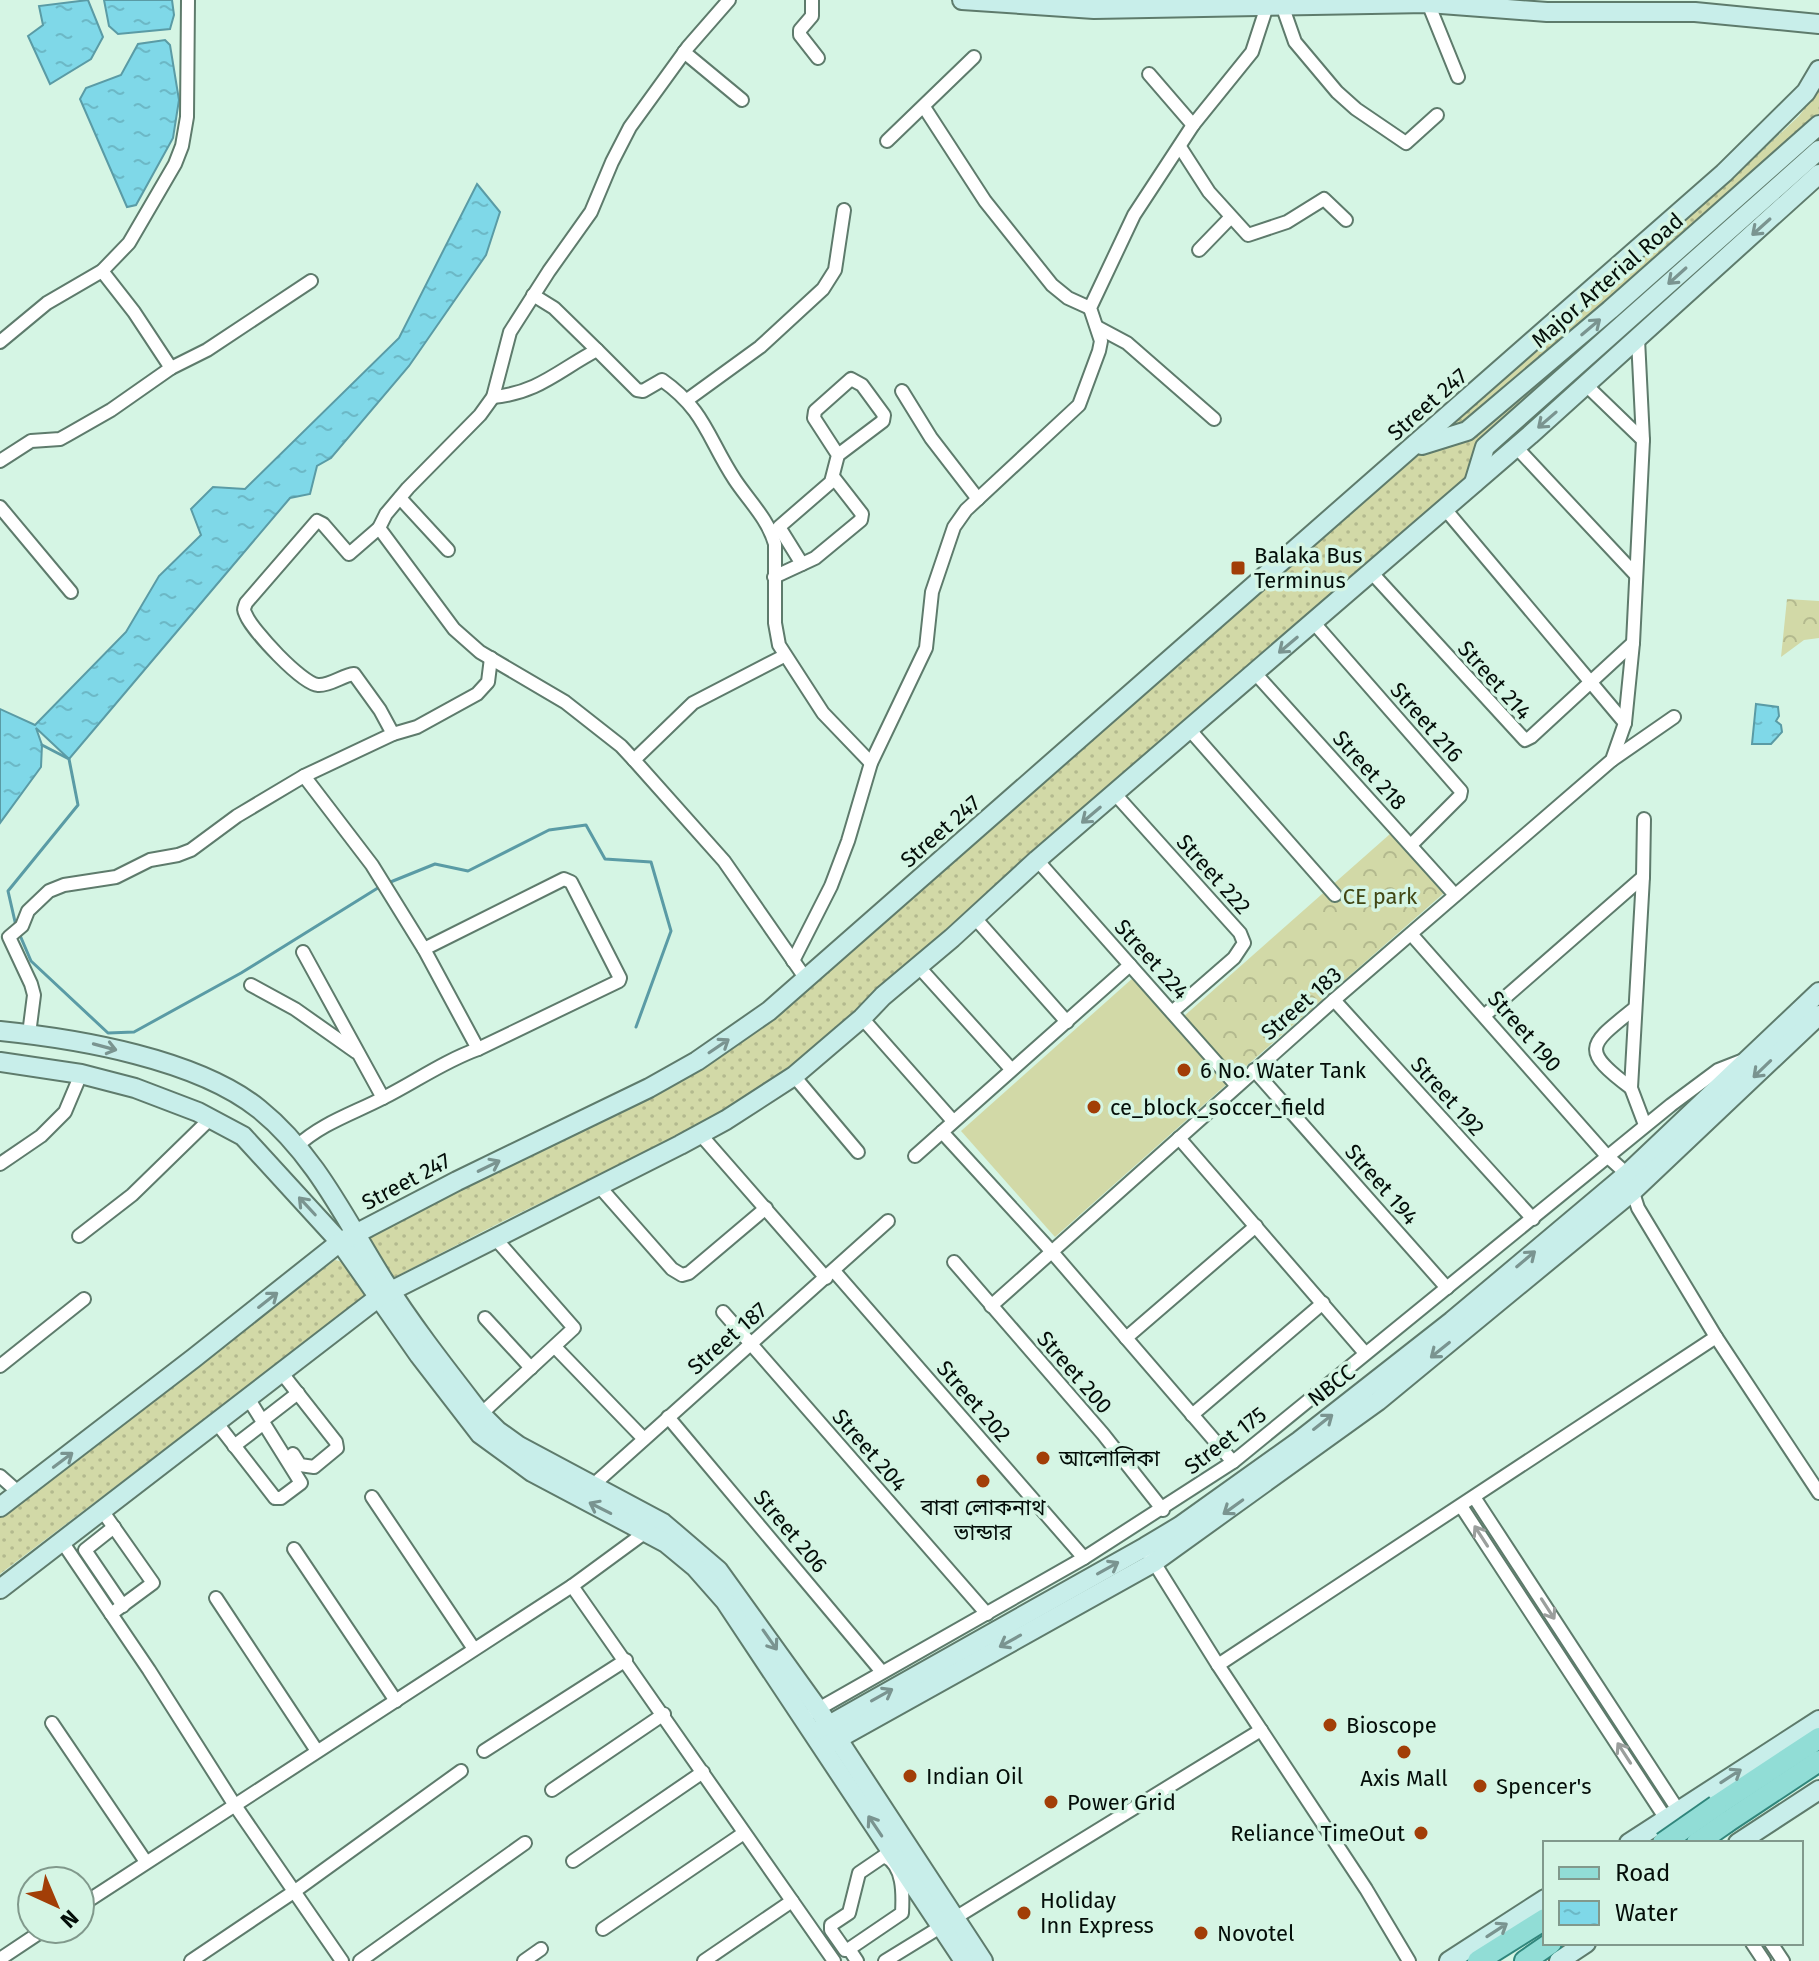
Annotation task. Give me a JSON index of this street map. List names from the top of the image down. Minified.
{"streets":{"street":["Major Arterial Road","Street 247","Street 214","Street 216","Street 218","Street 222","Street 224","Street 183","Street 190","Street 192","Street 194","Street 187","Street 200","NBCC","Street 202","Street 175","Street 204","Street 206"]},"crossings":[["Major Arterial Road","Street 247"],["Street 214","Street 183"],["Street 216","Street 218"],["Street 218","Street 183"],["Street 222","Street 224"],["Street 224","Street 183"],["Street 183","Street 190"],["Street 183","Street 192"],["Street 183","Street 194"],["Street 183","Street 200"],["Street 190","NBCC"],["Street 190","Street 175"],["Street 192","Street 175"],["Street 194","Street 175"],["Street 187","Street 202"],["Street 187","Street 204"],["Street 187","Street 206"],["Street 200","Street 175"],["NBCC","Street 175"],["Street 202","Street 175"],["Street 175","Street 204"],["Street 175","Street 206"]],"parks":["CE park"],"places":{"transit":["Balaka Bus Terminus"],"other":["6 No. Water Tank","ce_block_soccer_field","আলোলিকা","বাবা লোকনাথ ভান্ডার","Bioscope","Axis Mall","Indian Oil","Spencer's","Power Grid","Reliance TimeOut","Holiday Inn Express","Novotel"]},"legend":["Road","Water"],"north":"bottom right"}
